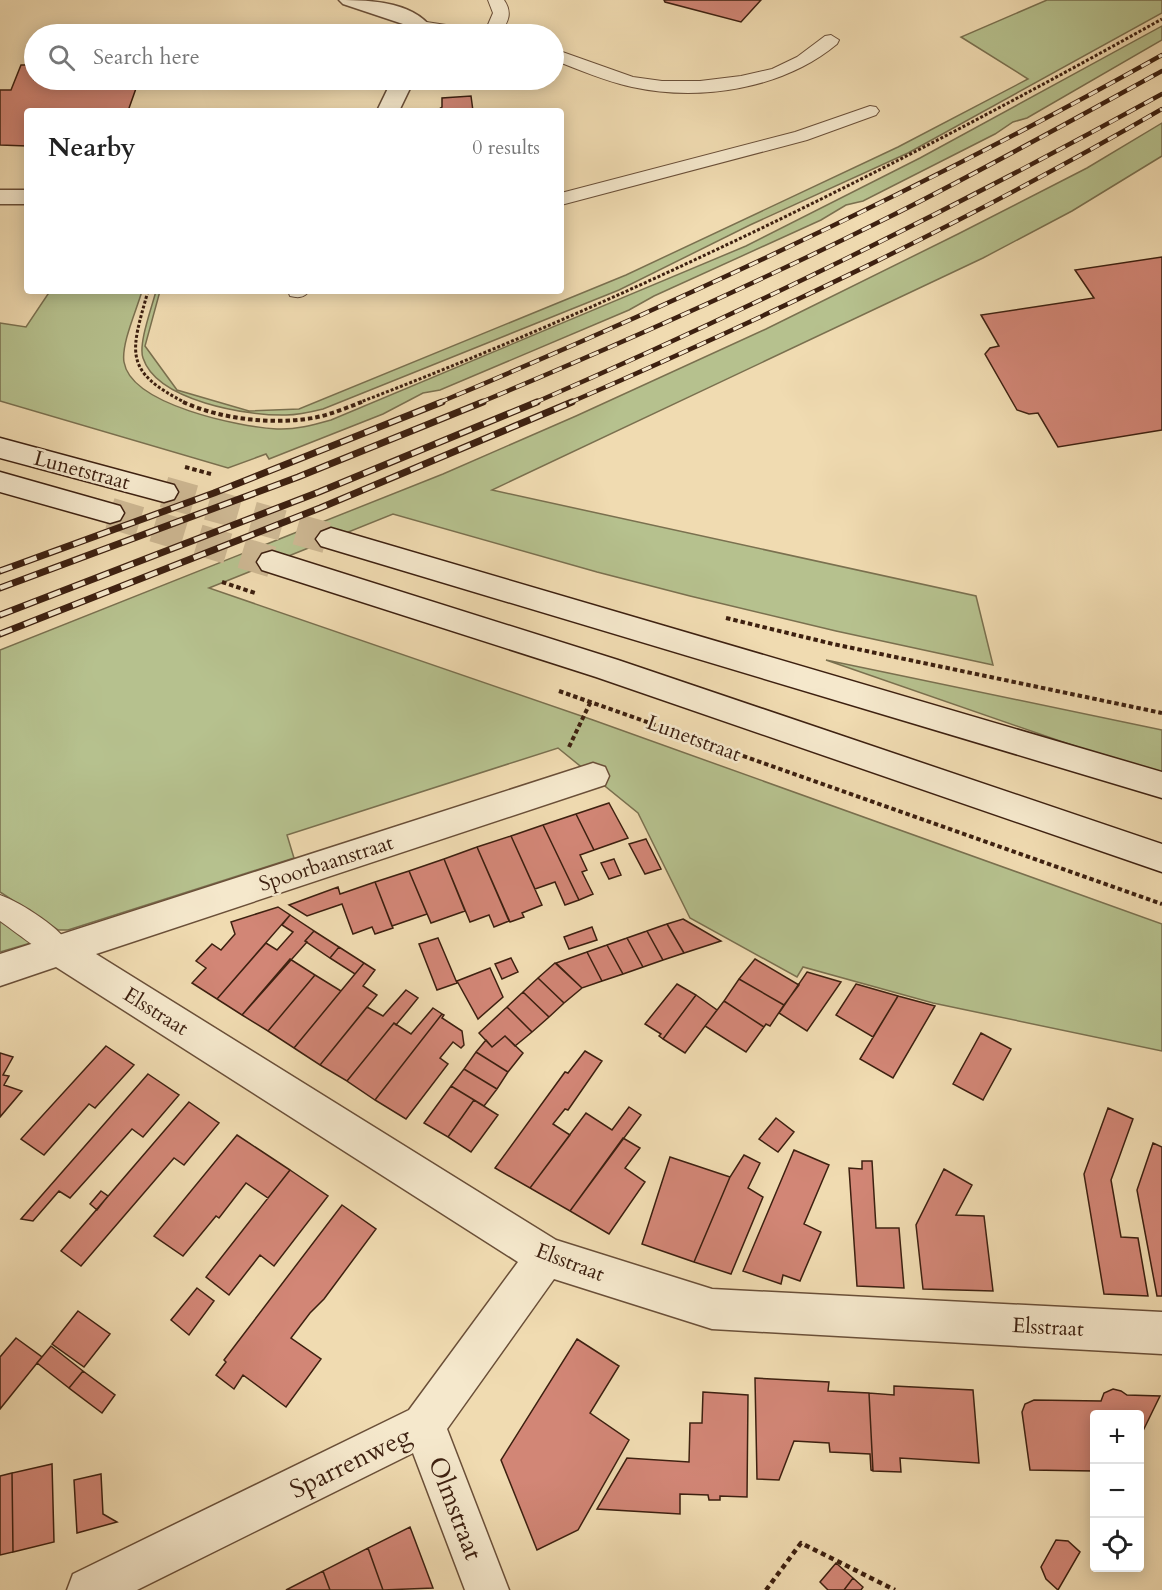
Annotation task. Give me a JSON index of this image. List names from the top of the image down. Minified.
{"streets":{"street":["Lunetstraat","Spoorbaanstraat","Elsstraat","Sparrenweg","Olmstraat"]},"crossings":[["Spoorbaanstraat","Elsstraat"],["Elsstraat","Sparrenweg"],["Sparrenweg","Olmstraat"]],"page":{"search":"Search here","heading":["Nearby","0 results"],"map_buttons":["+","−"]}}
